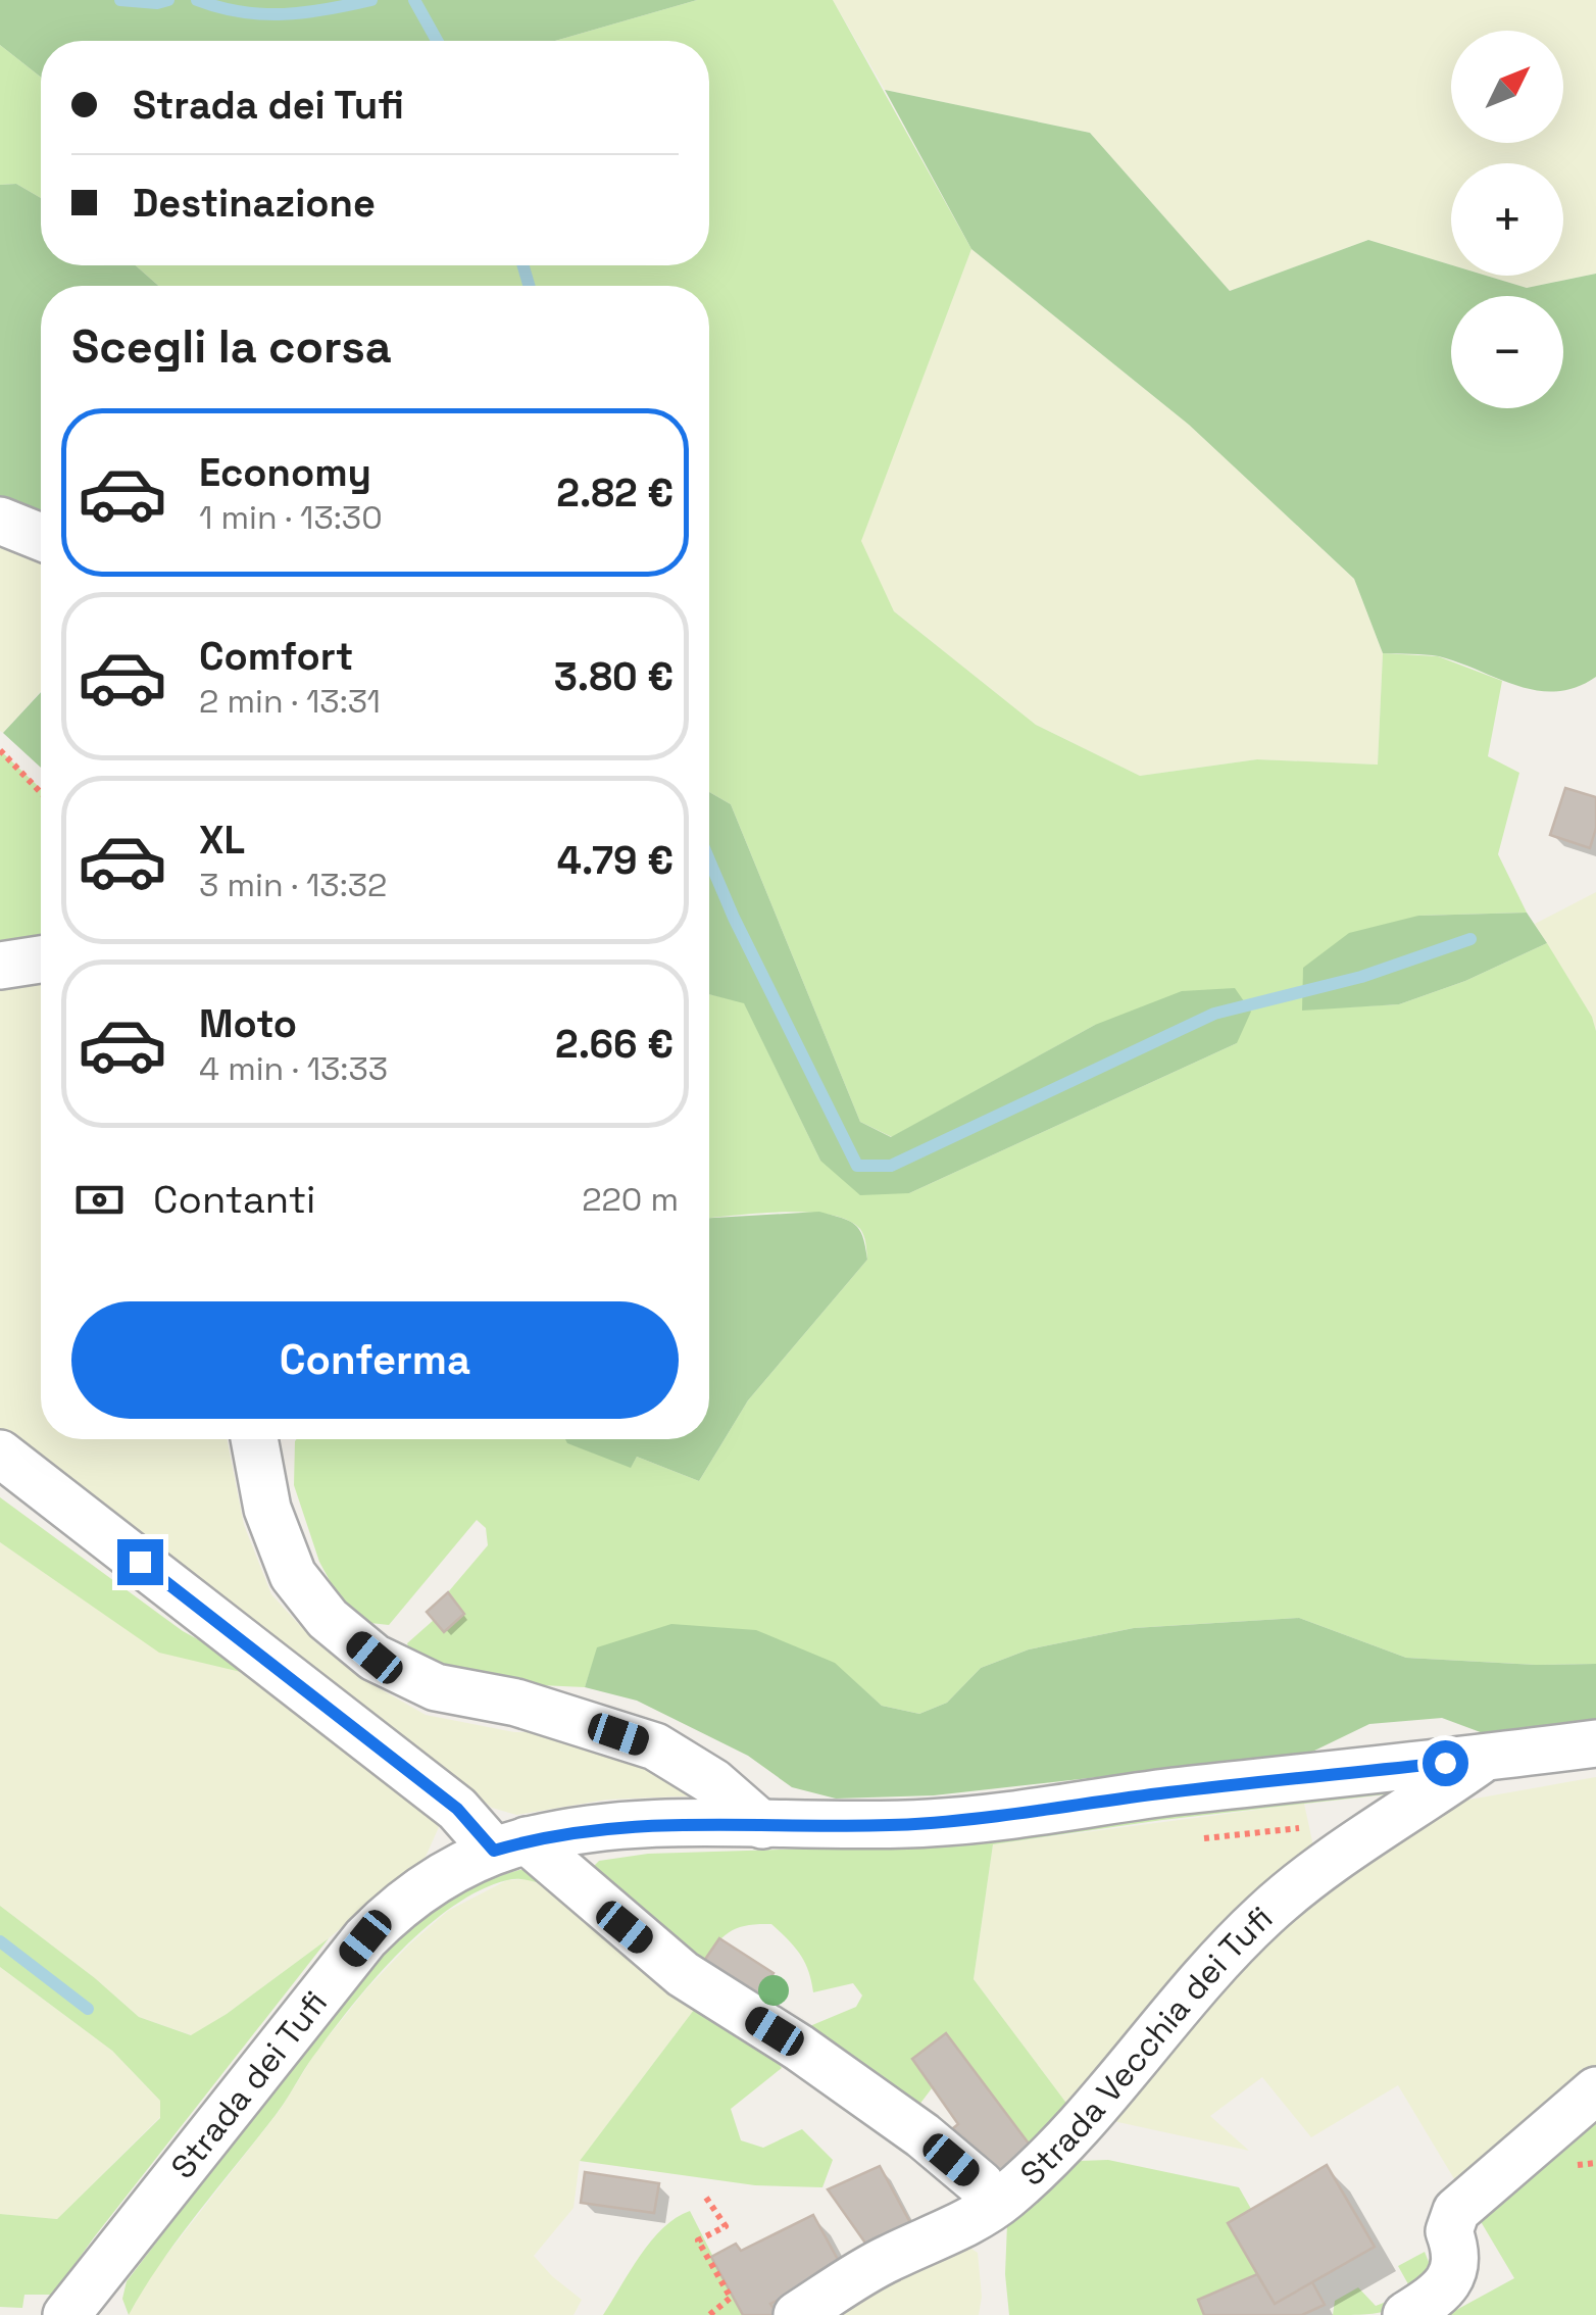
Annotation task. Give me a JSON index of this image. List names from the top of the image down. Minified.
{"streets":{"street":["Strada Vecchia dei Tufi","Strada dei Tufi"]},"crossings":[["Strada Vecchia dei Tufi","Strada dei Tufi"]],"north":"top right","page":{"map_buttons":["+","−"],"banner":["Strada dei Tufi","Destinazione"],"heading":"Scegli la corsa","list":[{"name":"Economy","note":"1 min · 13:30","value":"2.82 €"},{"name":"Comfort","note":"2 min · 13:31","value":"3.80 €"},{"name":"XL","note":"3 min · 13:32","value":"4.79 €"},{"name":"Moto","note":"4 min · 13:33","value":"2.66 €"}],"pay":["Contanti","220 m"],"buttons":"Conferma"}}
